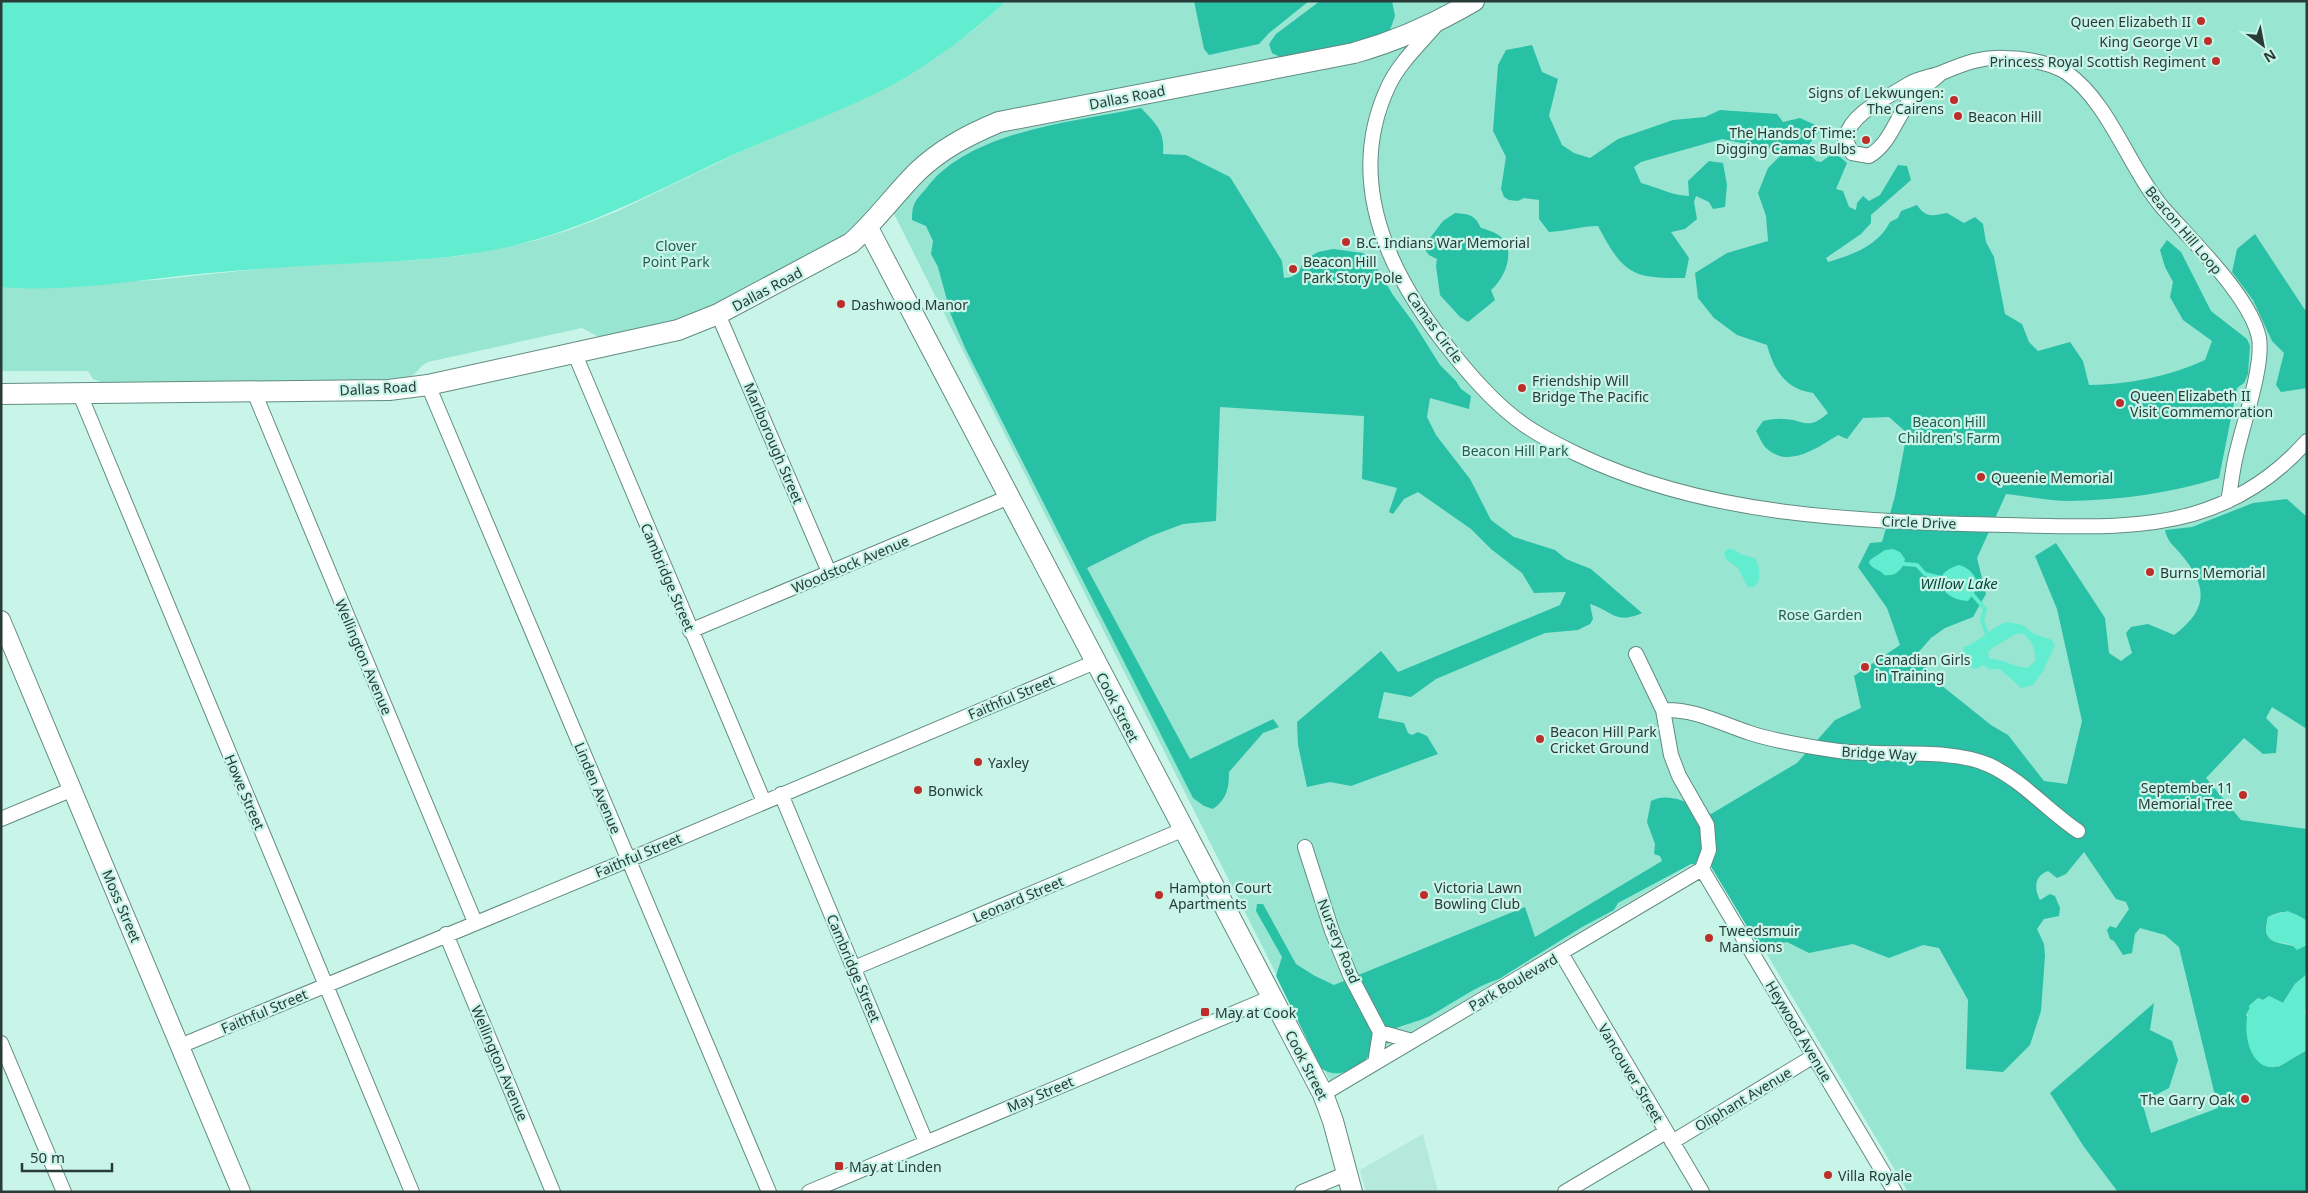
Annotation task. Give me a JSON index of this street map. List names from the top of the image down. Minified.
{"streets":{"main road":["Dallas Road","Cook Street"],"street":["Beacon Hill Loop","Camas Circle","Marlborough Street","Circle Drive","Woodstock Avenue","Cambridge Street","Wellington Avenue","Faithful Street","Bridge Way","Linden Avenue","Howe Street","Leonard Street","Moss Street","Nursery Road","Park Boulevard","Heywood Avenue","Vancouver Street","May Street","Oliphant Avenue"]},"crossings":[["Dallas Road","Camas Circle"],["Dallas Road","Marlborough Street"],["Dallas Road","Cambridge Street"],["Dallas Road","Wellington Avenue"],["Dallas Road","Cook Street"],["Dallas Road","Linden Avenue"],["Dallas Road","Howe Street"],["Beacon Hill Loop","Circle Drive"],["Camas Circle","Circle Drive"],["Marlborough Street","Woodstock Avenue"],["Woodstock Avenue","Cambridge Street"],["Woodstock Avenue","Cook Street"],["Cambridge Street","Faithful Street"],["Cambridge Street","Leonard Street"],["Cambridge Street","May Street"],["Wellington Avenue","Faithful Street"],["Faithful Street","Cook Street"],["Faithful Street","Linden Avenue"],["Faithful Street","Howe Street"],["Faithful Street","Moss Street"],["Cook Street","Leonard Street"],["Cook Street","Park Boulevard"],["Cook Street","May Street"],["Park Boulevard","Heywood Avenue"],["Park Boulevard","Vancouver Street"],["Heywood Avenue","Oliphant Avenue"],["Vancouver Street","Oliphant Avenue"]],"water":["Willow Lake"],"parks":["Clover Point Park","Beacon Hill Children's Farm","Beacon Hill Park","Rose Garden"],"places":{"other":["Queen Elizabeth II","King George VI","Princess Royal Scottish Regiment","Signs of Lekwungen: The Cairens","Beacon Hill","The Hands of Time: Digging Camas Bulbs","B.C. Indians War Memorial","Beacon Hill Park Story Pole","Dashwood Manor","Friendship Will Bridge The Pacific","Queen Elizabeth II Visit Commemoration","Queenie Memorial","Burns Memorial","Canadian Girls in Training","Beacon Hill Park Cricket Ground","Yaxley","Bonwick","September 11 Memorial Tree","Hampton Court Apartments","Victoria Lawn Bowling Club","Tweedsmuir Mansions","The Garry Oak","Villa Royale"],"transit":["May at Cook","May at Linden"]},"scale_bar":"50 m","north":"bottom right"}
